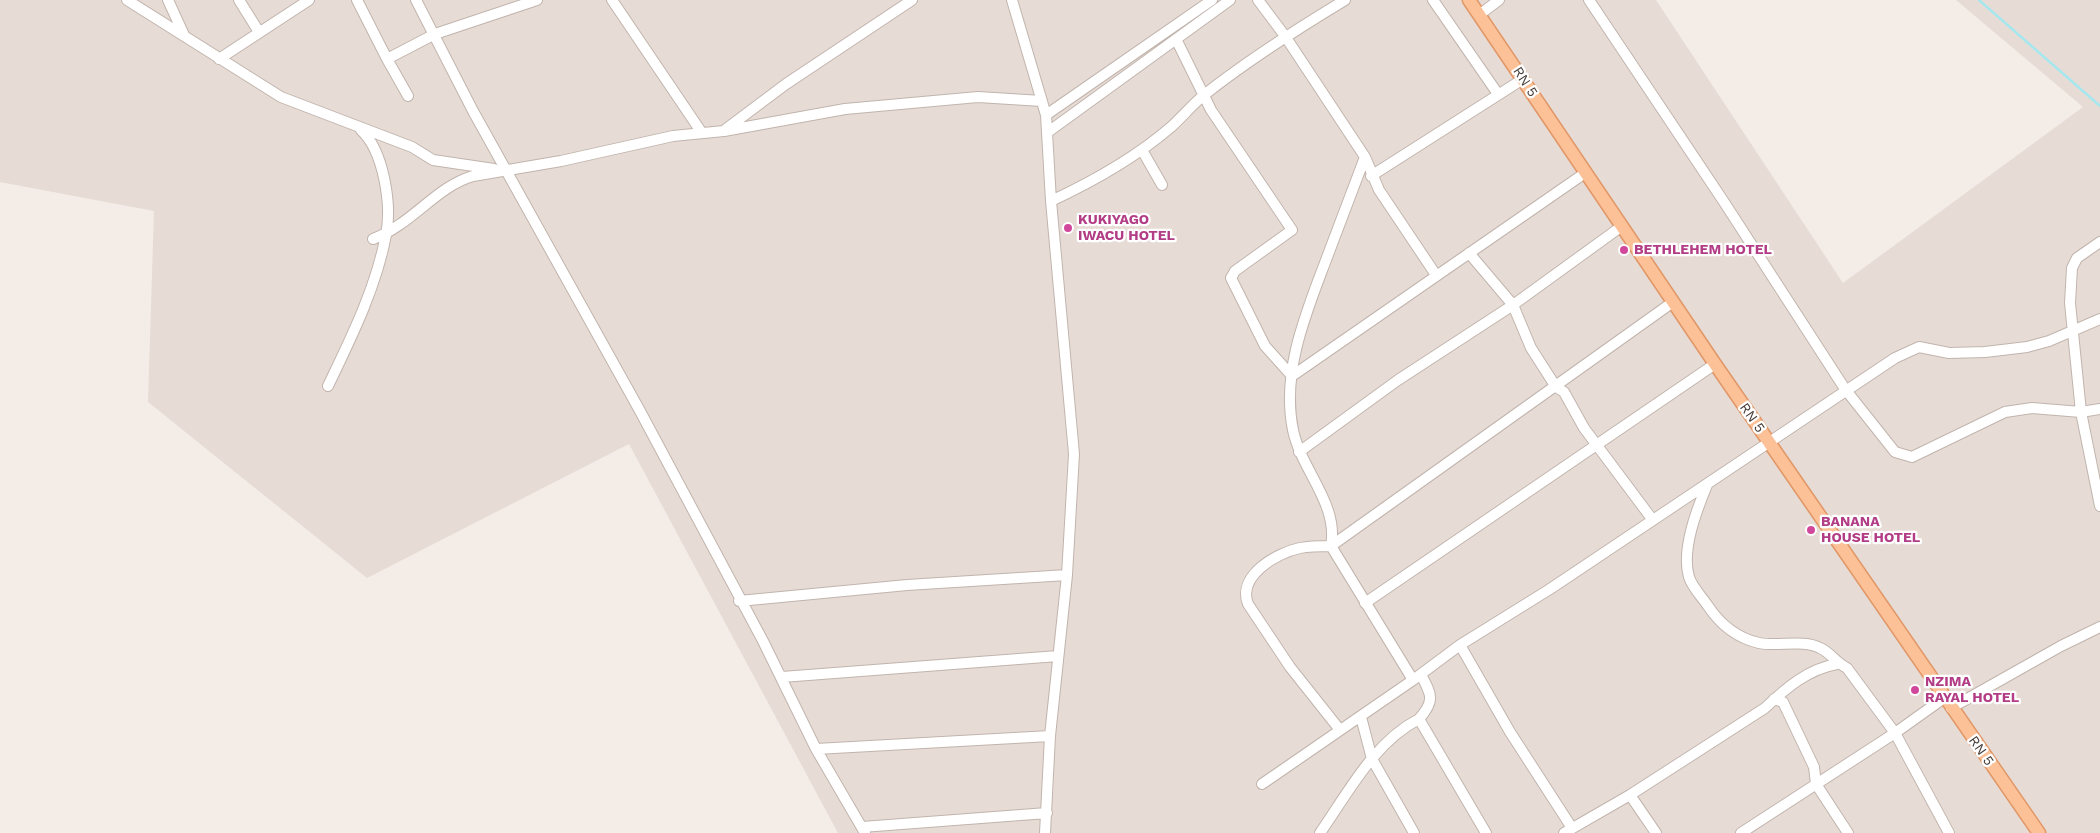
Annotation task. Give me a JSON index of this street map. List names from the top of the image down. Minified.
{"streets":{"main road":["RN 5"]},"places":["KUKIYAGO IWACU HOTEL","BETHLEHEM HOTEL","BANANA HOUSE HOTEL","NZIMA RAYAL HOTEL"]}
